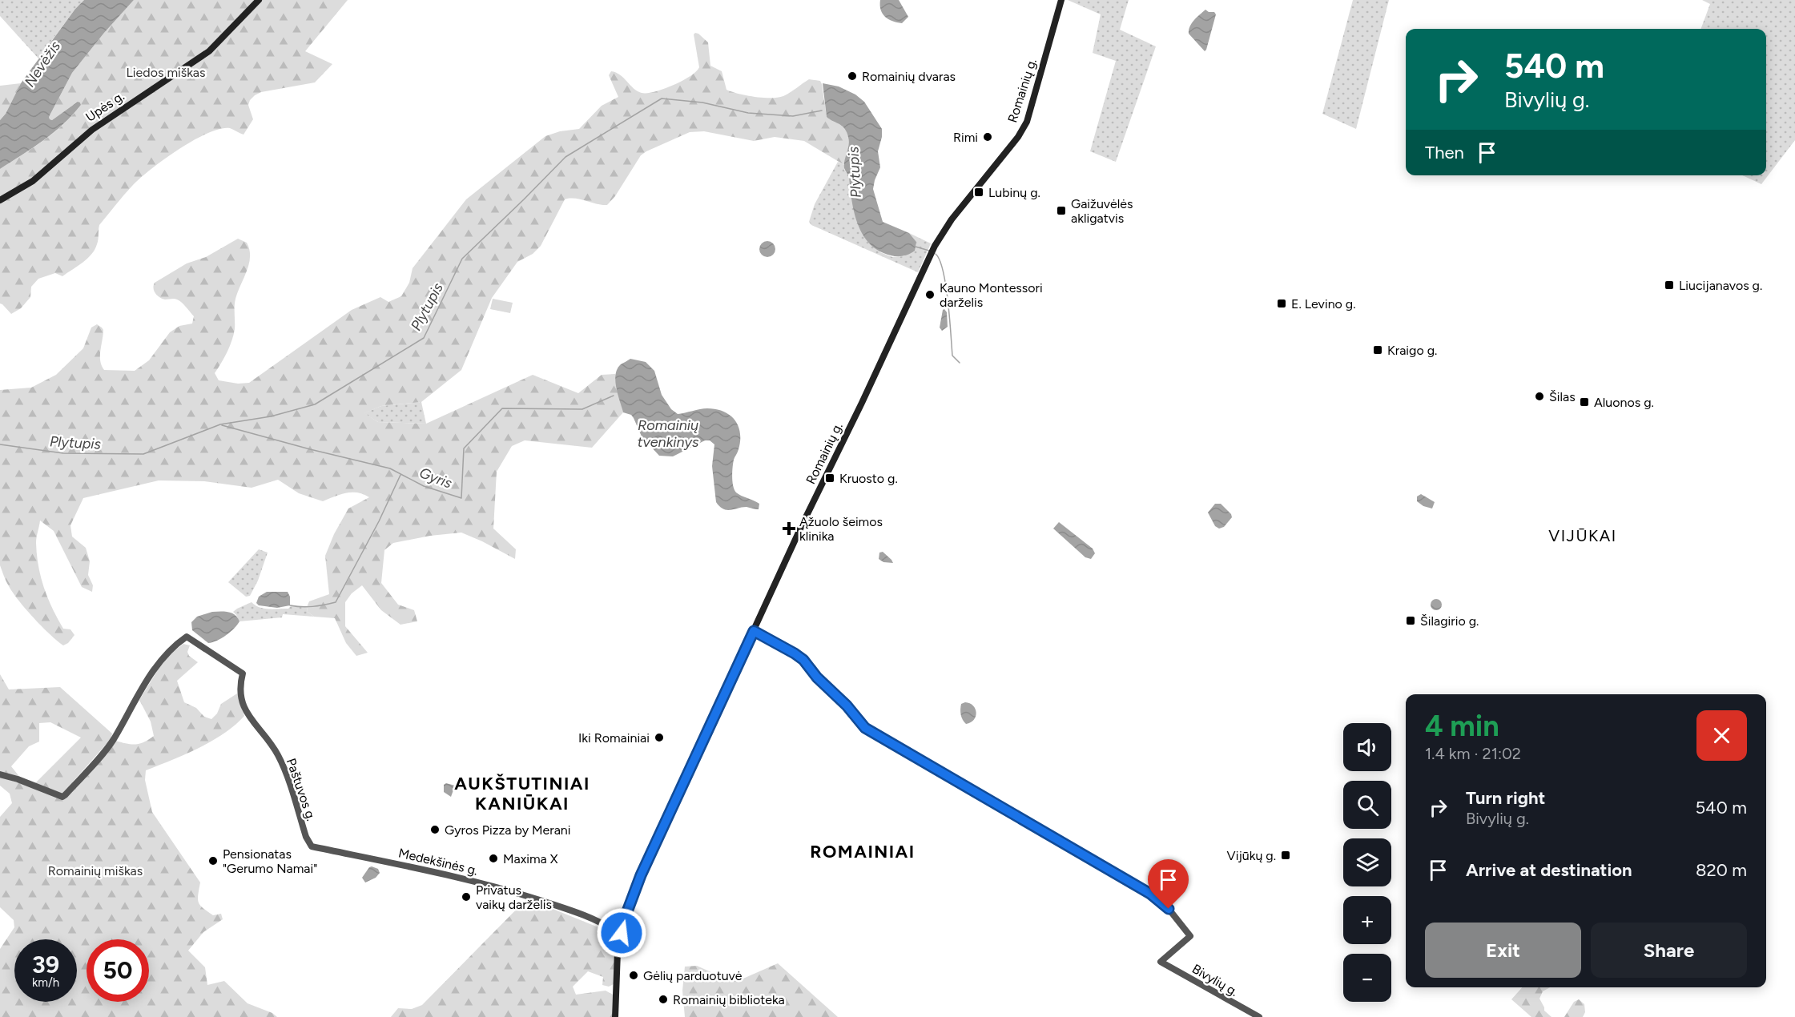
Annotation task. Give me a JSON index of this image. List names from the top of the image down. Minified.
{"streets":{"main road":["Romainių g.","Upės g."],"street":["Paštuvos g.","Medekšinės g.","Bivylių g."]},"crossings":[["Romainių g.","Medekšinės g."],["Romainių g.","Bivylių g."],["Paštuvos g.","Medekšinės g."]],"districts":["VIJŪKAI","AUKŠTUTINIAI KANIŪKAI","ROMAINIAI"],"water":["Nevėžis","Plytupis","Romainių tvenkinys","Gyris"],"parks":["Liedos miškas","Romainių miškas"],"places":{"other":["Romainių dvaras","Rimi","Kauno Montessori darželis","Šilas","Iki Romainiai","Gyros Pizza by Merani","Maxima X","Pensionatas \"Gerumo Namai\"","Privatus vaikų darželis","Gėlių parduotuvė","Romainių biblioteka"],"transit":["Lubinų g.","Gaižuvėlės akligatvis","Liucijanavos g.","E. Levino g.","Kraigo g.","Aluonos g.","Kruosto g.","Šilagirio g.","Vijūkų g."],"health":["Ąžuolo šeimos klinika"]},"page":{"turn":["540 m","Bivylių g."],"then":"Then","heading":["4 min","1.4 km · 21:02"],"map_buttons":["+","−"],"list":[{"name":"Turn right","note":"Bivylių g.","value":"540 m"},{"name":"Arrive at destination","value":"820 m"}],"buttons":["Exit","Share"],"speed":"39 km/h","limit":"50"}}
